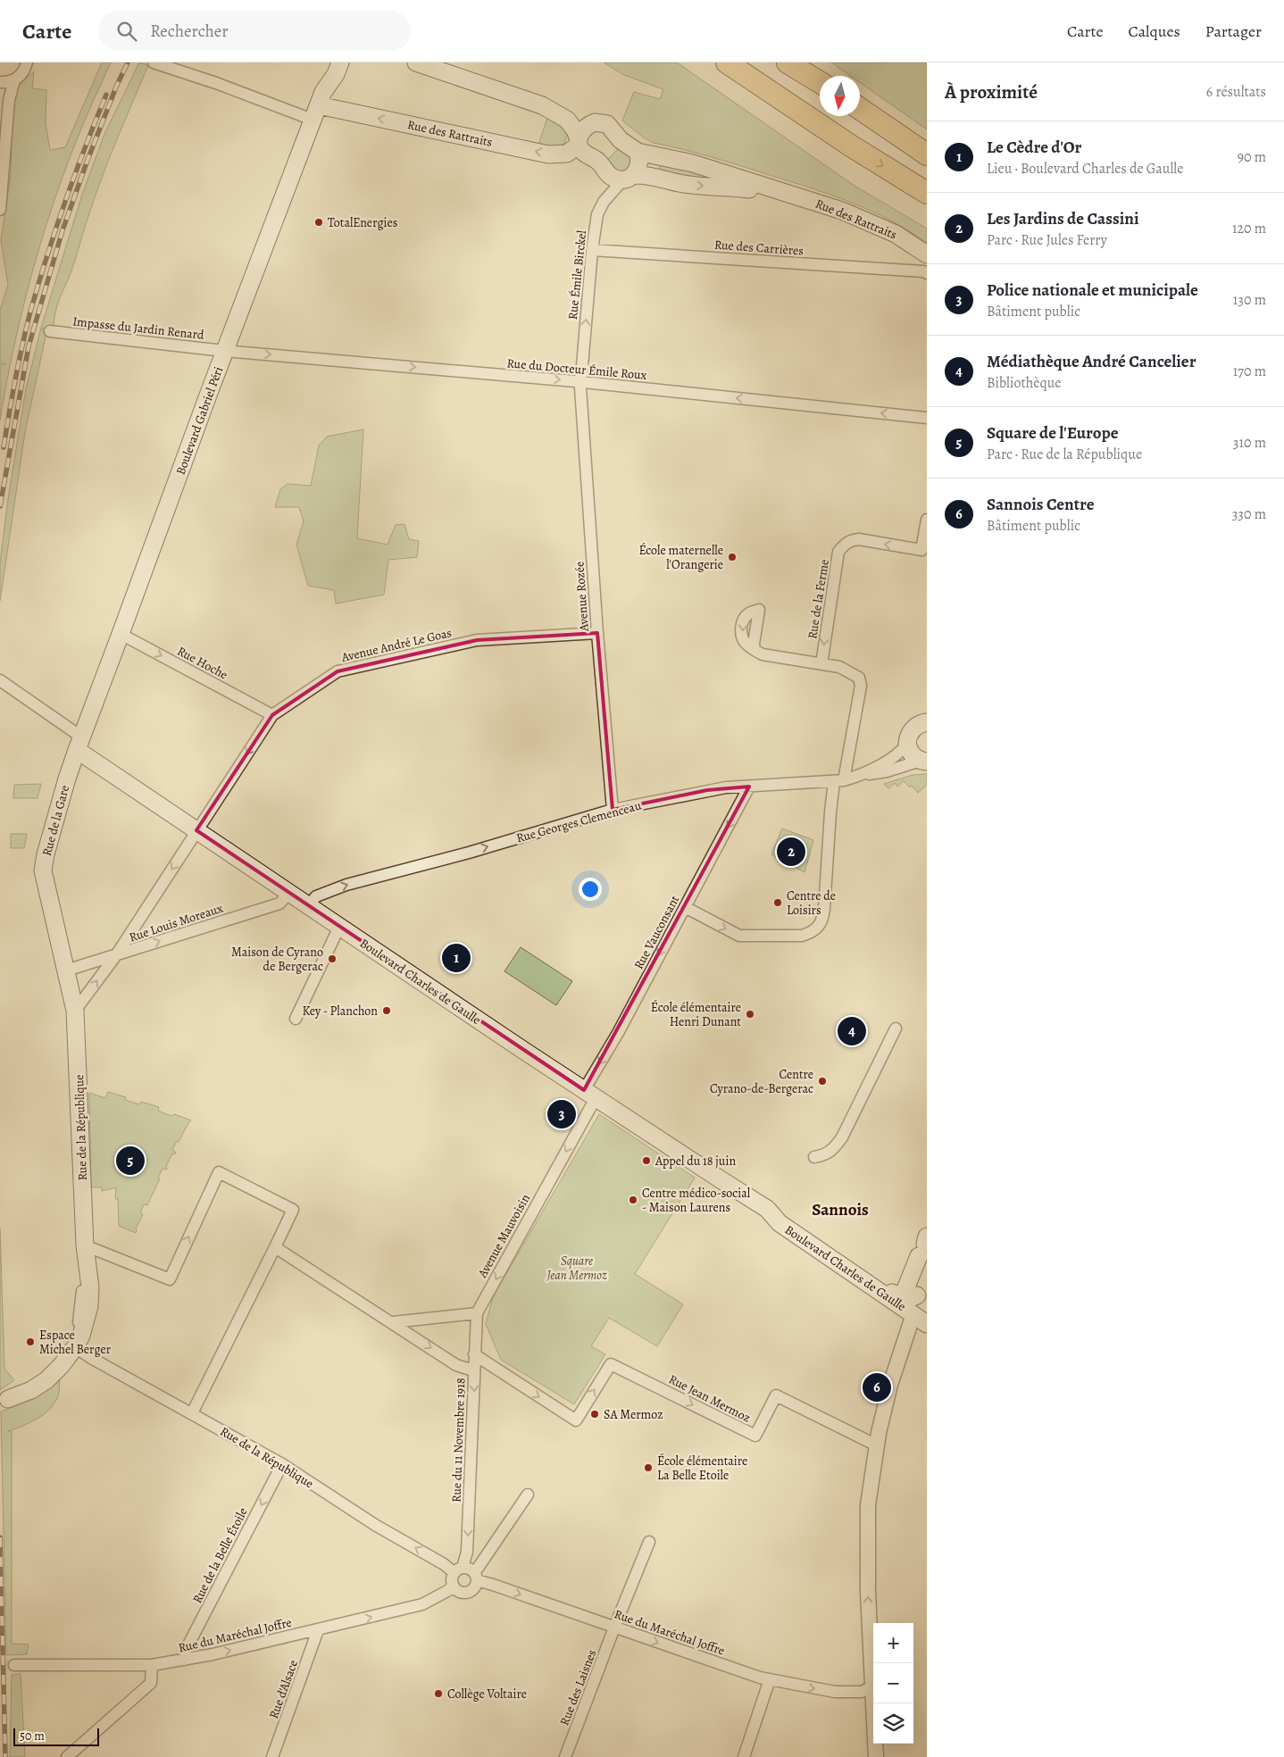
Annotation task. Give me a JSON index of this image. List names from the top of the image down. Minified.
{"streets":{"main road":["Rue des Rattraits","Boulevard Gabriel Péri","Rue de la Gare","Boulevard Charles de Gaulle","Rue de la République"],"street":["Rue des Carrières","Rue Émile Birckel","Impasse du Jardin Renard","Rue du Docteur Émile Roux","Avenue Rozée","Rue de la Ferme","Avenue André Le Goas","Rue Hoche","Rue Georges Clemenceau","Rue Louis Moreaux","Rue Vauconsant","Avenue Mauvoisin","Rue Jean Mermoz","Rue du 11 Novembre 1918","Rue de la Belle Étoile","Rue du Maréchal Joffre","Rue des Laisnes","Rue d'Alsace"]},"crossings":[["Rue des Rattraits","Rue Émile Birckel"],["Rue des Rattraits","Boulevard Gabriel Péri"],["Rue des Carrières","Rue Émile Birckel"],["Rue Émile Birckel","Rue du Docteur Émile Roux"],["Rue Émile Birckel","Avenue Rozée"],["Impasse du Jardin Renard","Rue du Docteur Émile Roux"],["Impasse du Jardin Renard","Boulevard Gabriel Péri"],["Rue du Docteur Émile Roux","Boulevard Gabriel Péri"],["Rue du Docteur Émile Roux","Avenue Rozée"],["Boulevard Gabriel Péri","Rue Hoche"],["Boulevard Gabriel Péri","Rue de la Gare"],["Boulevard Gabriel Péri","Boulevard Charles de Gaulle"],["Avenue Rozée","Avenue André Le Goas"],["Avenue Rozée","Rue Georges Clemenceau"],["Avenue André Le Goas","Rue Hoche"],["Avenue André Le Goas","Rue Louis Moreaux"],["Avenue André Le Goas","Boulevard Charles de Gaulle"],["Rue de la Gare","Rue Louis Moreaux"],["Rue de la Gare","Boulevard Charles de Gaulle"],["Rue de la Gare","Rue de la République"],["Rue Georges Clemenceau","Rue Vauconsant"],["Rue Georges Clemenceau","Boulevard Charles de Gaulle"],["Rue Louis Moreaux","Boulevard Charles de Gaulle"],["Rue Louis Moreaux","Rue de la République"],["Rue Vauconsant","Boulevard Charles de Gaulle"],["Rue Vauconsant","Avenue Mauvoisin"],["Boulevard Charles de Gaulle","Avenue Mauvoisin"],["Rue de la République","Rue du 11 Novembre 1918"],["Rue de la République","Rue de la Belle Étoile"],["Rue de la République","Rue du Maréchal Joffre"],["Avenue Mauvoisin","Rue du 11 Novembre 1918"],["Rue Jean Mermoz","Rue du 11 Novembre 1918"],["Rue du 11 Novembre 1918","Rue du Maréchal Joffre"],["Rue de la Belle Étoile","Rue du Maréchal Joffre"],["Rue du Maréchal Joffre","Rue des Laisnes"],["Rue du Maréchal Joffre","Rue d'Alsace"]],"one_way":["Rue Émile Birckel","Avenue André Le Goas","Rue Hoche","Rue Georges Clemenceau","Rue Louis Moreaux","Rue Vauconsant","Avenue Mauvoisin","Rue Jean Mermoz","Rue du 11 Novembre 1918","Rue de la Belle Étoile","Rue du Maréchal Joffre"],"districts":["Sannois"],"parks":["Square Jean Mermoz"],"places":["TotalEnergies","École maternelle l'Orangerie","Centre de Loisirs","Maison de Cyrano de Bergerac","Key - Planchon","École élémentaire Henri Dunant","Centre Cyrano-de-Bergerac","Appel du 18 juin","Centre médico-social - Maison Laurens","Espace Michel Berger","SA Mermoz","École élémentaire La Belle Etoile","Collège Voltaire"],"scale_bar":"50 m","north":"bottom","page":{"header":"Carte","search":"Rechercher","nav":["Carte","Calques","Partager"],"heading":["À proximité","6 résultats"],"list":[{"mark":"1","name":"Le Cèdre d'Or","note":"Lieu · Boulevard Charles de Gaulle","value":"90 m"},{"mark":"2","name":"Les Jardins de Cassini","note":"Parc · Rue Jules Ferry","value":"120 m"},{"mark":"3","name":"Police nationale et municipale","note":"Bâtiment public","value":"130 m"},{"mark":"4","name":"Médiathèque André Cancelier","note":"Bibliothèque","value":"170 m"},{"mark":"5","name":"Square de l'Europe","note":"Parc · Rue de la République","value":"310 m"},{"mark":"6","name":"Sannois Centre","note":"Bâtiment public","value":"330 m"}],"pins":["2","1","4","3","5","6"],"map_buttons":["+","−"],"scale":"50 m"}}
